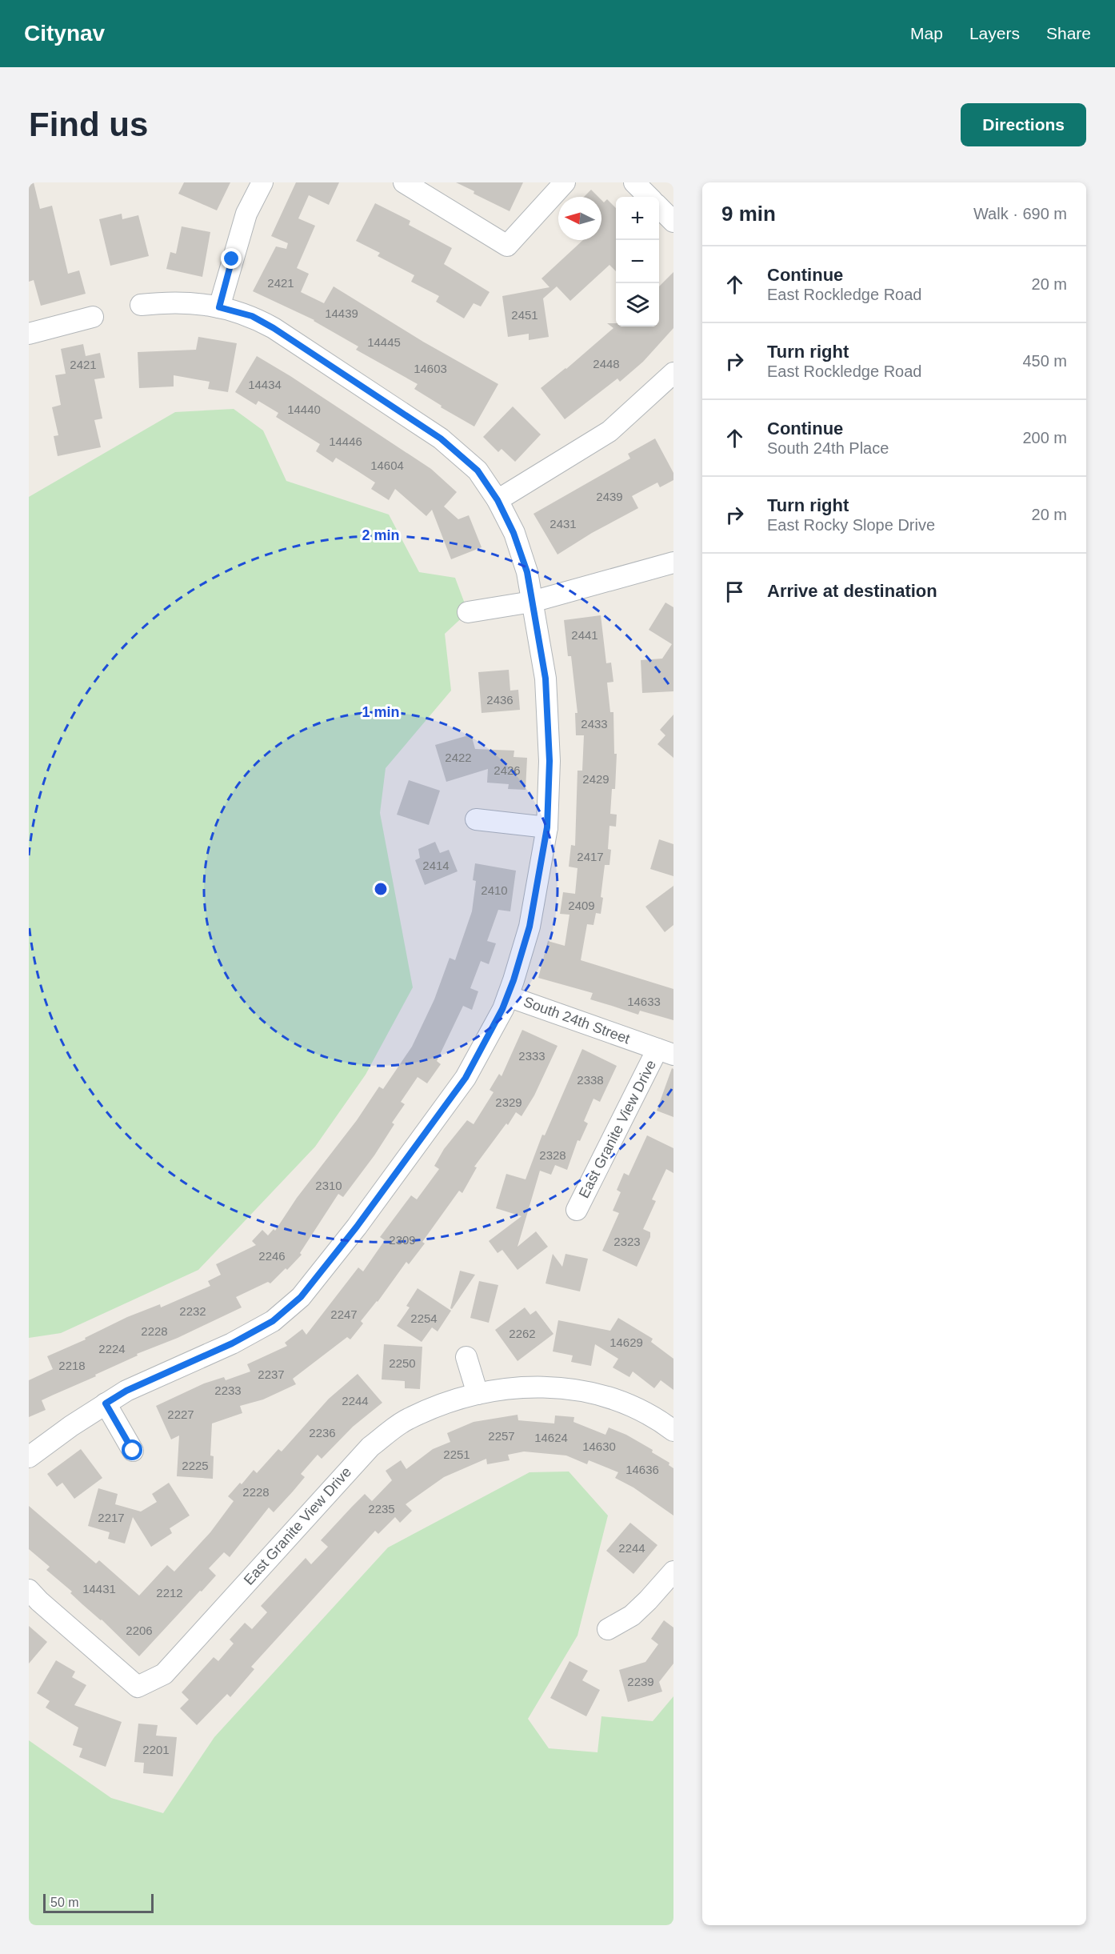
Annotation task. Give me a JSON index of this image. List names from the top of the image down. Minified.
{"streets":{"street":["South 24th Street","East Granite View Drive"]},"crossings":[["South 24th Street","East Granite View Drive"]],"house_numbers":["2421","14439","2451","14445","2448","2421","14603","14434","14440","14446","14604","2439","2431","2441","2436","2433","2422","2426","2429","2417","2414","2410","2409","14633","2333","2338","2329","2328","2310","2309","2323","2246","2232","2247","2254","2228","2262","14629","2224","2250","2218","2237","2233","2244","2227","2236","2257","14624","14630","2251","2225","14636","2228","2235","2217","2244","14431","2212","2206","2239","2201"],"scale_bar":"50 m","north":"left","page":{"header":"Citynav","nav":["Map","Layers","Share"],"buttons":"Directions","title":"Find us","heading":["9 min","Walk · 690 m"],"map_buttons":["+","−"],"list":[["Continue","East Rockledge Road","20 m"],["Turn right","East Rockledge Road","450 m"],["Continue","South 24th Place","200 m"],["Turn right","East Rocky Slope Drive","20 m"],"Arrive at destination"],"scale":"50 m"},"rings":["2 min","1 min"]}
